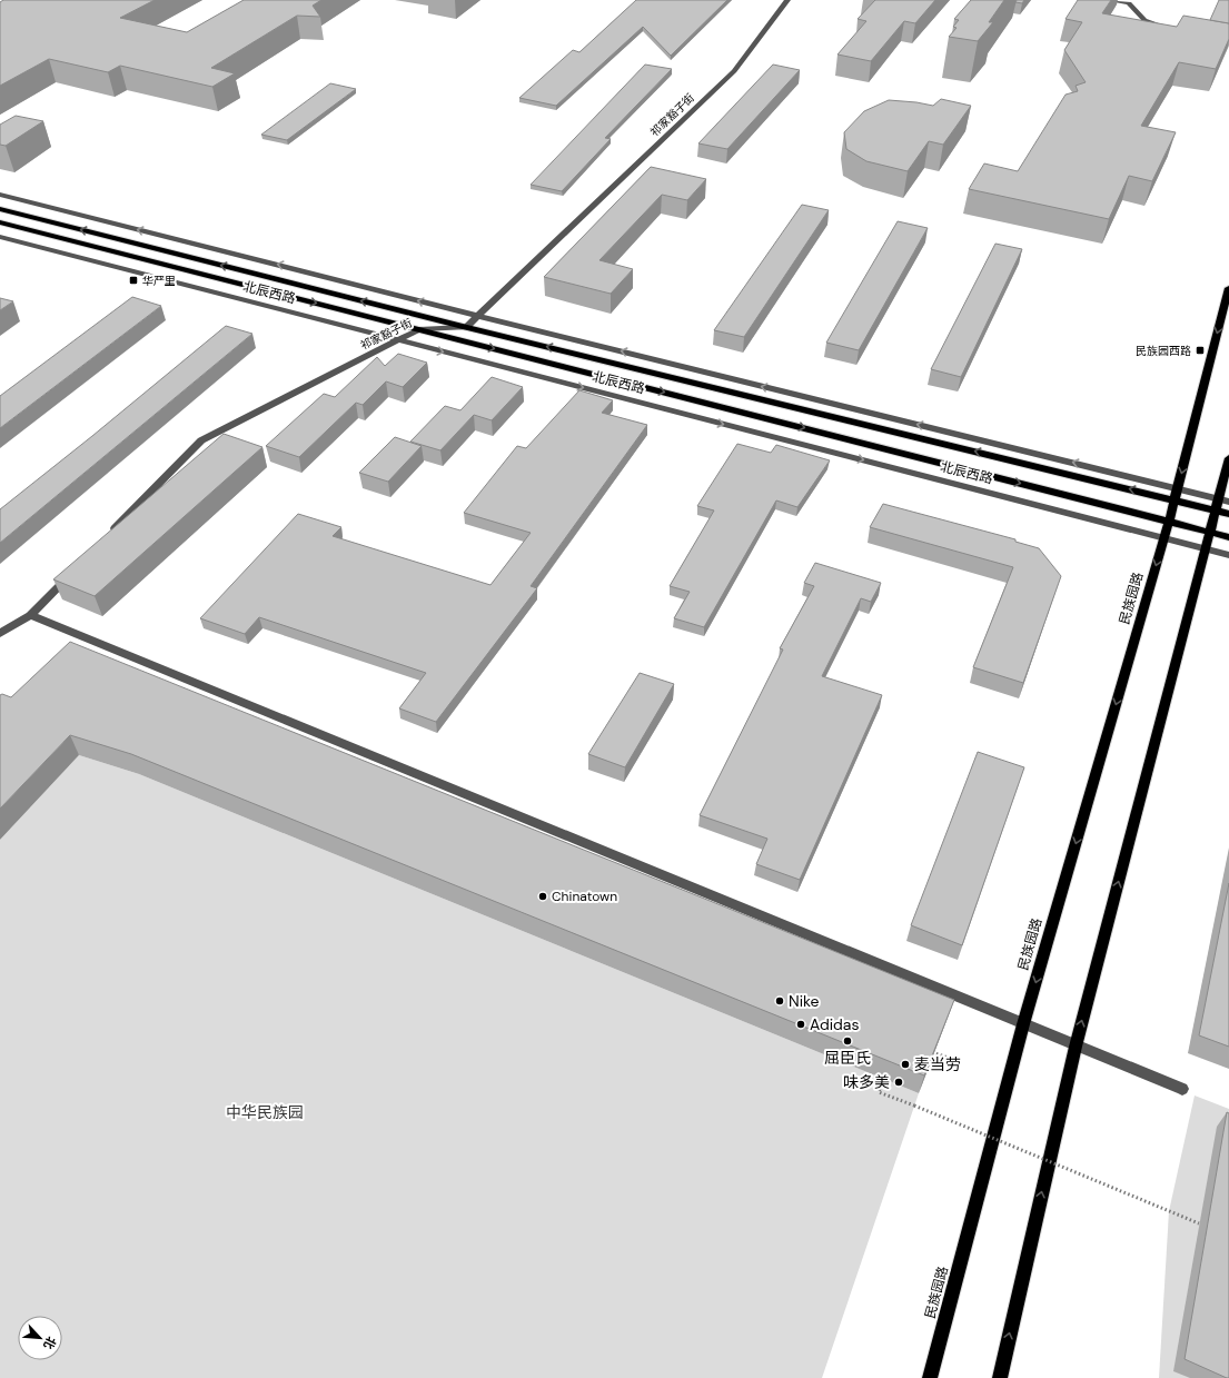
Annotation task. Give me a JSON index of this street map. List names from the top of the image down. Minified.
{"streets":{"main road":["北辰西路","民族园路"],"street":["祁家豁子街"]},"crossings":[["祁家豁子街","北辰西路"],["北辰西路","民族园路"]],"parks":["中华民族园"],"places":{"transit":["华严里","民族园西路"],"other":["Chinatown","Nike","Adidas","屈臣氏","麦当劳","味多美"]},"north":"bottom right"}
